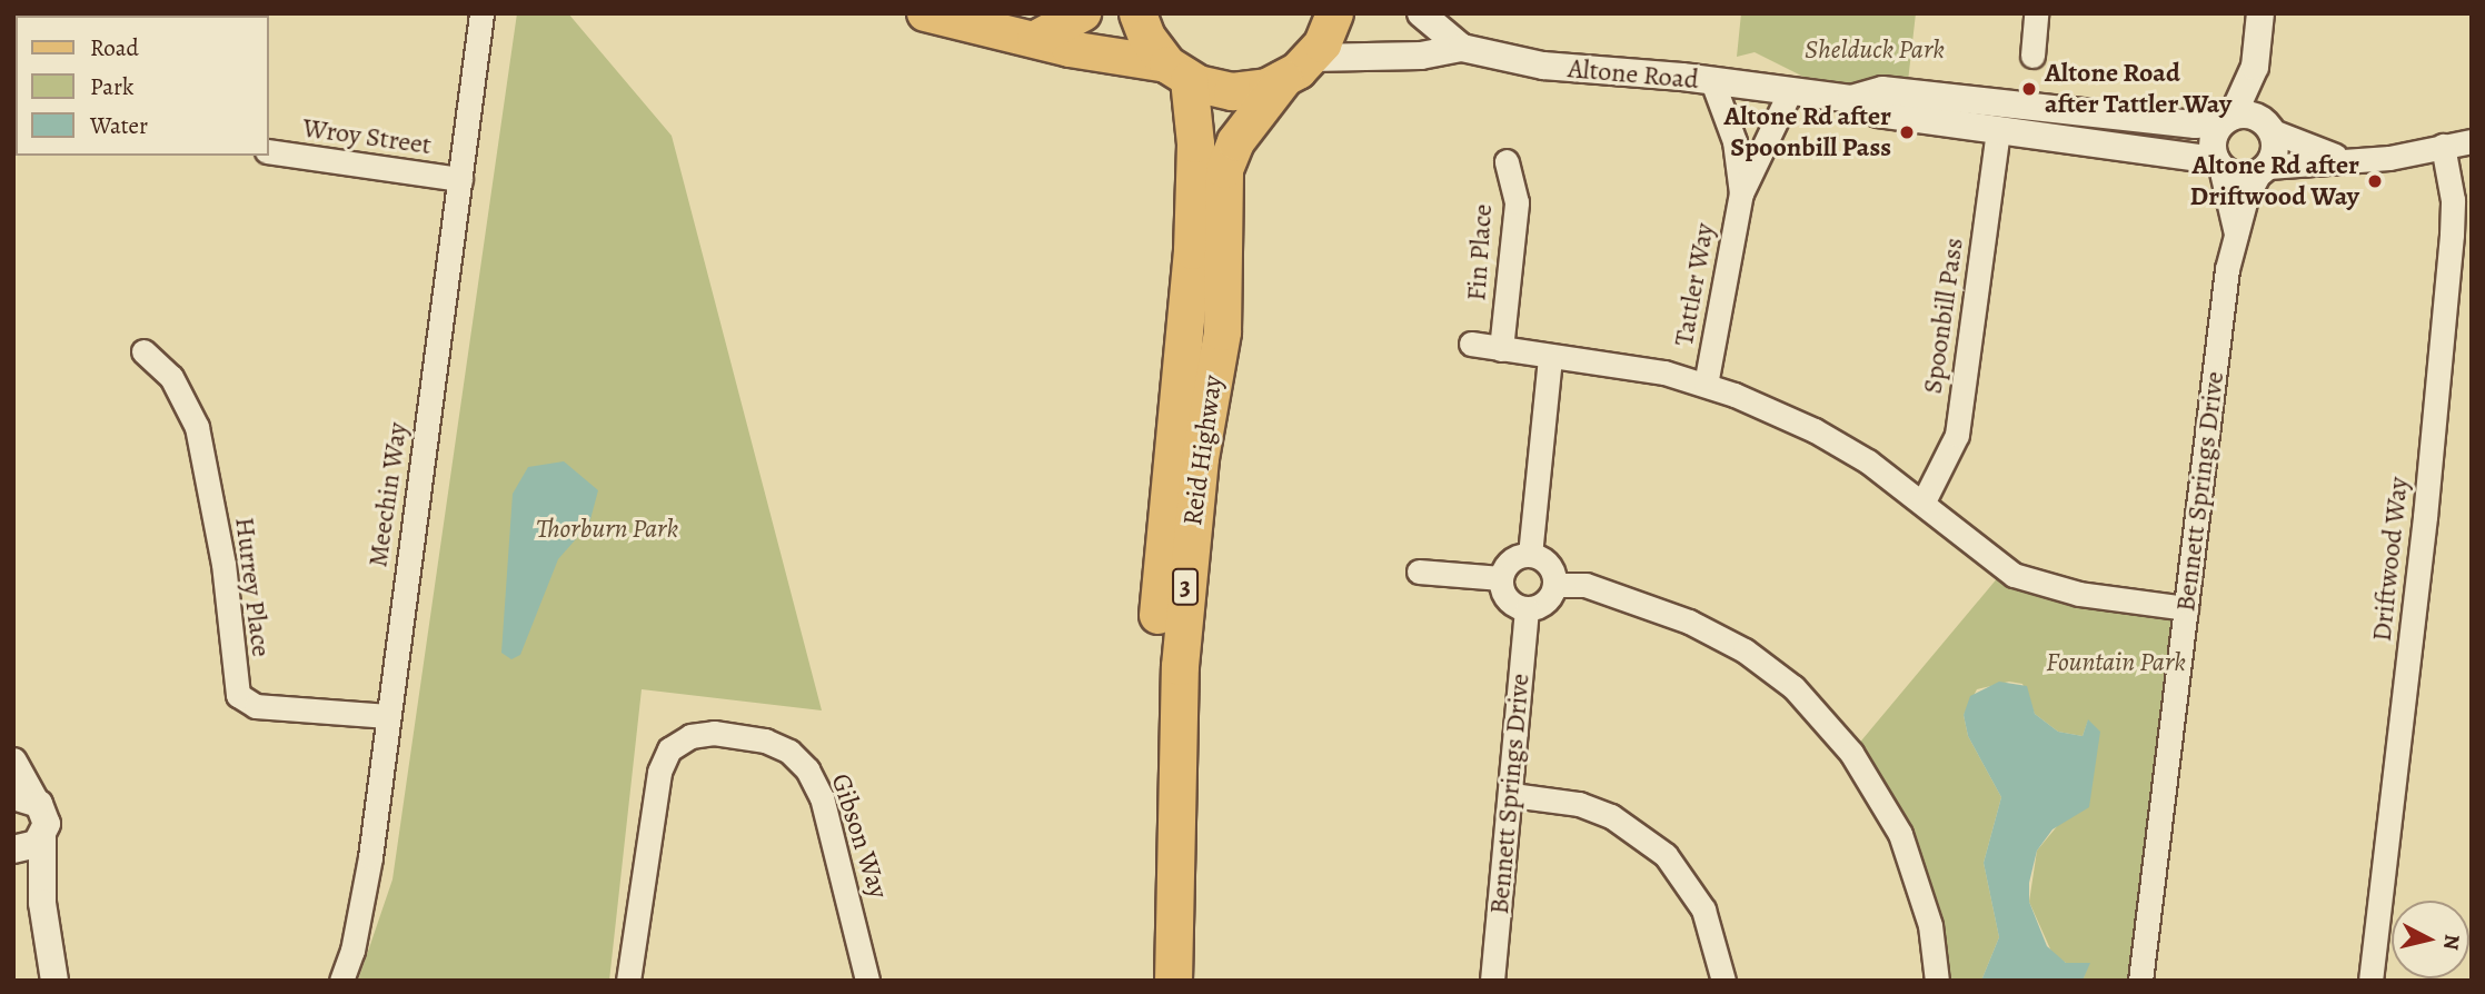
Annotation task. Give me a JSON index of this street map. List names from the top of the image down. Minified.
{"streets":{"highway":["Reid Highway","3"],"street":["Altone Road","Wroy Street","Fin Place","Tattler Way","Spoonbill Pass","Bennett Springs Drive","Meechin Way","Driftwood Way","Hurrey Place","Gibson Way"]},"crossings":[["Altone Road","Tattler Way"],["Altone Road","Spoonbill Pass"],["Altone Road","Reid Highway"],["Altone Road","Bennett Springs Drive"],["Wroy Street","Meechin Way"],["Meechin Way","Hurrey Place"]],"parks":["Shelduck Park","Thorburn Park","Fountain Park"],"places":["Altone Road after Tattler Way","Altone Rd after Spoonbill Pass","Altone Rd after Driftwood Way"],"legend":["Road","Park","Water"],"north":"right"}
